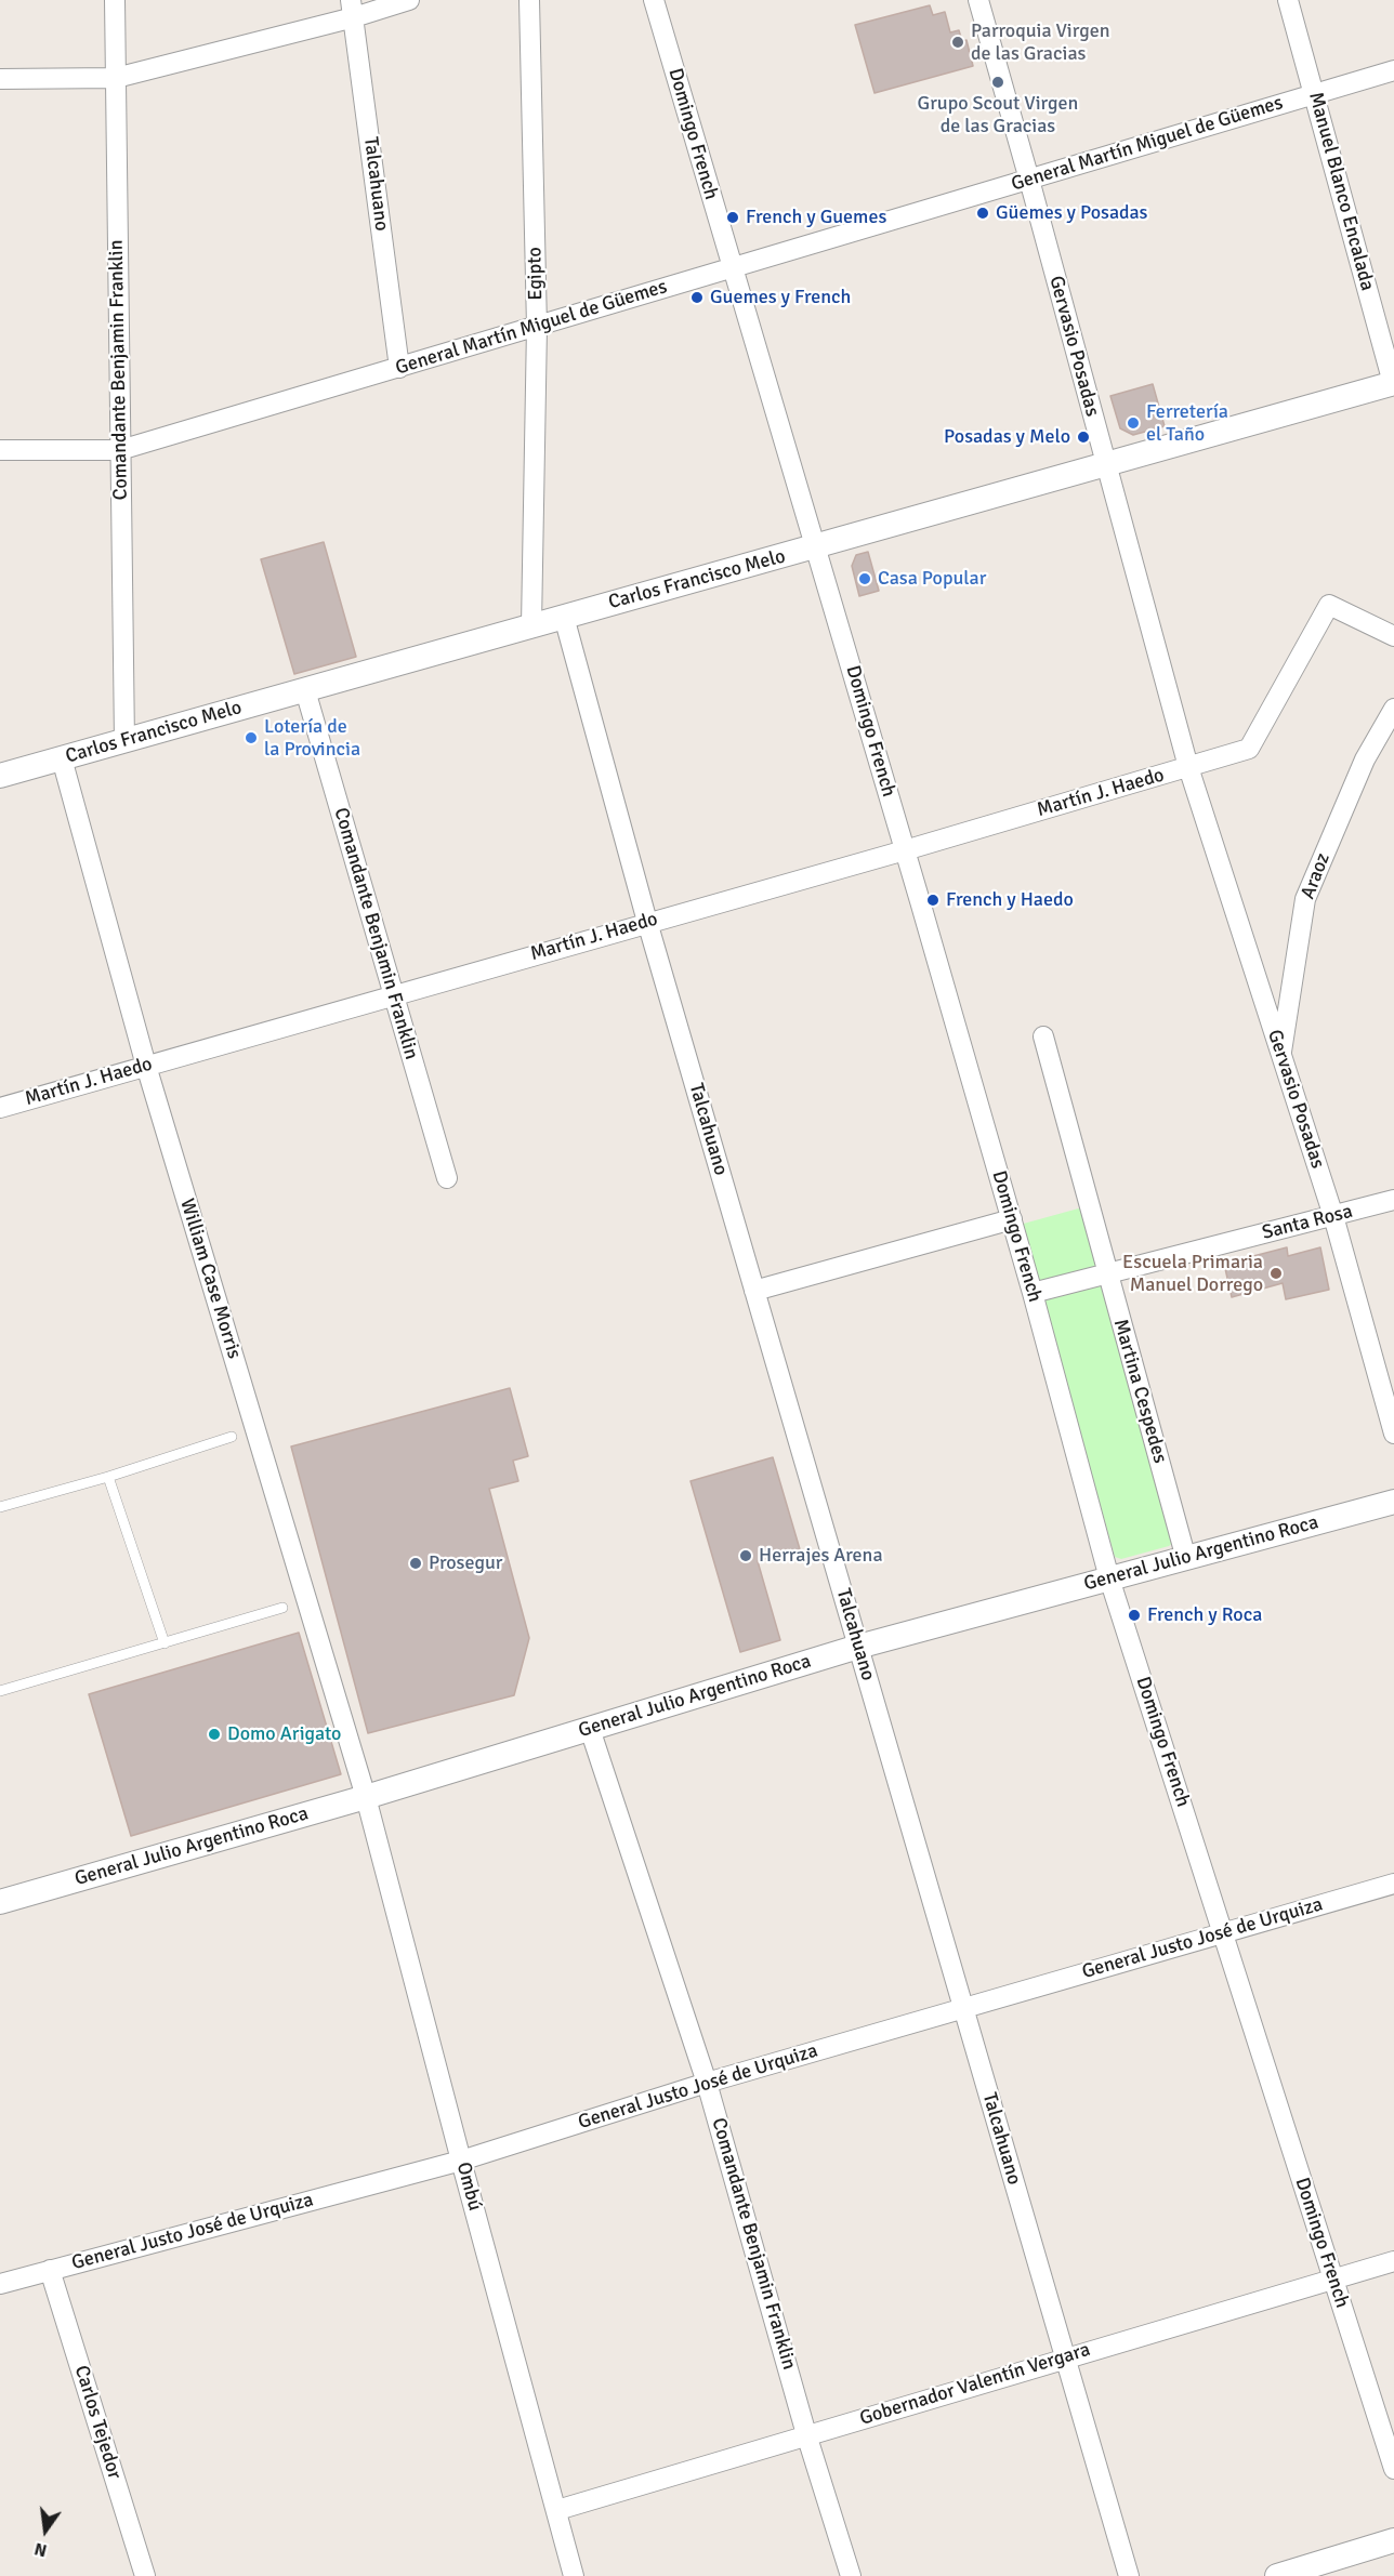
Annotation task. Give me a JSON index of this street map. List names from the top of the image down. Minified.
{"streets":{"street":["Domingo French","General Martín Miguel de Güemes","Talcahuano","Manuel Blanco Encalada","Egipto","Gervasio Posadas","Comandante Benjamin Franklin","Carlos Francisco Melo","Martín J. Haedo","Araoz","Santa Rosa","William Case Morris","Martina Cespedes","General Julio Argentino Roca","General Justo José de Urquiza","Ombú","Gobernador Valentín Vergara","Carlos Tejedor"]},"crossings":[["Domingo French","General Martín Miguel de Güemes"],["Domingo French","Carlos Francisco Melo"],["Domingo French","Martín J. Haedo"],["Domingo French","Santa Rosa"],["Domingo French","General Julio Argentino Roca"],["Domingo French","General Justo José de Urquiza"],["Domingo French","Gobernador Valentín Vergara"],["General Martín Miguel de Güemes","Talcahuano"],["General Martín Miguel de Güemes","Manuel Blanco Encalada"],["General Martín Miguel de Güemes","Egipto"],["General Martín Miguel de Güemes","Gervasio Posadas"],["General Martín Miguel de Güemes","Comandante Benjamin Franklin"],["Talcahuano","Carlos Francisco Melo"],["Talcahuano","Martín J. Haedo"],["Talcahuano","General Julio Argentino Roca"],["Talcahuano","General Justo José de Urquiza"],["Talcahuano","Gobernador Valentín Vergara"],["Manuel Blanco Encalada","Carlos Francisco Melo"],["Egipto","Carlos Francisco Melo"],["Gervasio Posadas","Carlos Francisco Melo"],["Gervasio Posadas","Martín J. Haedo"],["Gervasio Posadas","Araoz"],["Gervasio Posadas","Santa Rosa"],["Comandante Benjamin Franklin","Carlos Francisco Melo"],["Comandante Benjamin Franklin","Martín J. Haedo"],["Comandante Benjamin Franklin","General Julio Argentino Roca"],["Comandante Benjamin Franklin","General Justo José de Urquiza"],["Comandante Benjamin Franklin","Gobernador Valentín Vergara"],["Carlos Francisco Melo","William Case Morris"],["Martín J. Haedo","William Case Morris"],["Santa Rosa","Martina Cespedes"],["William Case Morris","General Julio Argentino Roca"],["William Case Morris","Ombú"],["Martina Cespedes","General Julio Argentino Roca"],["General Julio Argentino Roca","Ombú"],["General Justo José de Urquiza","Ombú"],["General Justo José de Urquiza","Carlos Tejedor"],["Ombú","Gobernador Valentín Vergara"]],"places":["Parroquia Virgen de las Gracias","Grupo Scout Virgen de las Gracias","Güemes y Posadas","French y Guemes","Guemes y French","Ferretería el Taño","Posadas y Melo","Casa Popular","Lotería de la Provincia","French y Haedo","Escuela Primaria Manuel Dorrego","Herrajes Arena","Prosegur","French y Roca","Domo Arigato"],"north":"bottom"}
